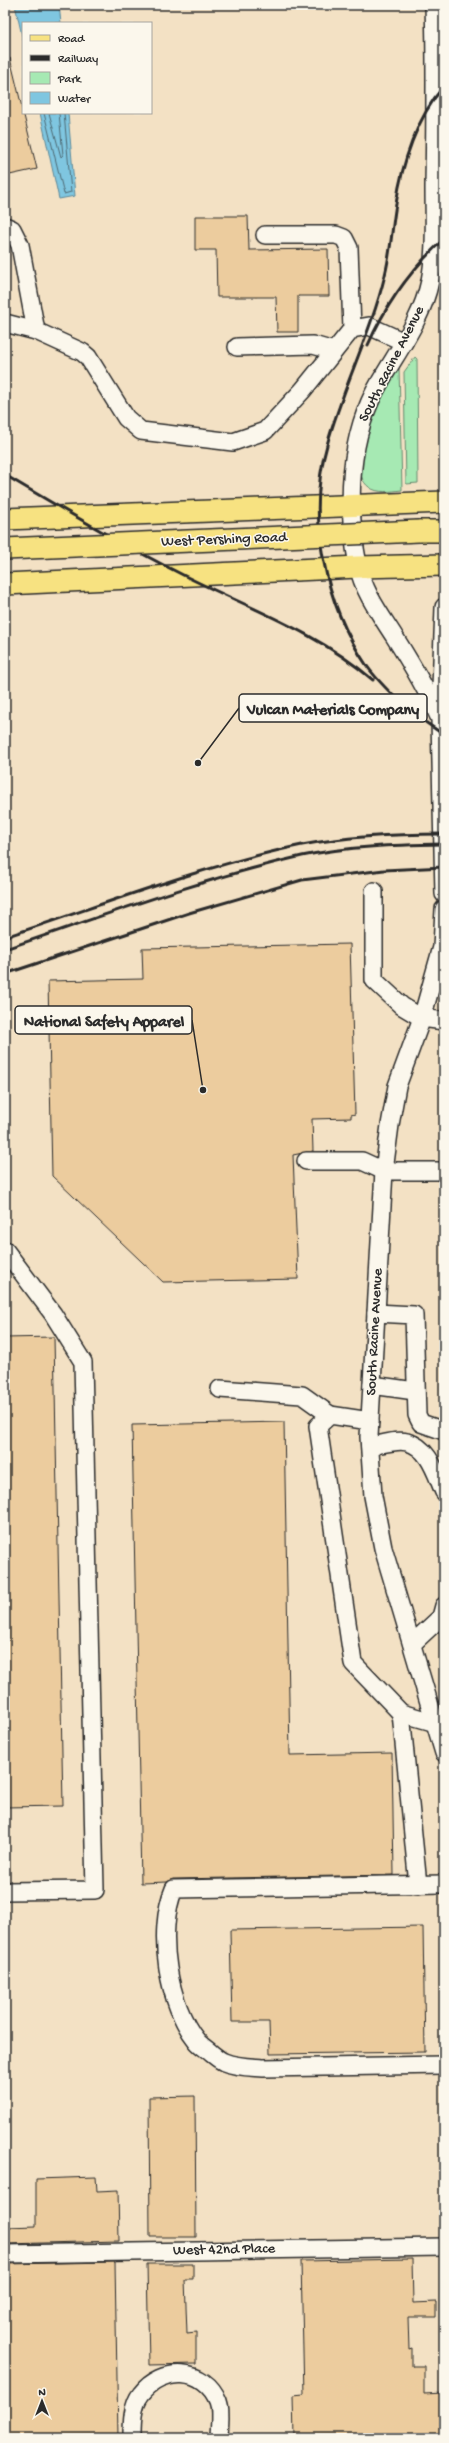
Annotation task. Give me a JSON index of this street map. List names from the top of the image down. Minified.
{"streets":{"main road":["West Pershing Road"],"street":["South Racine Avenue","West 42nd Place"]},"places":["Vulcan Materials Company","National Safety Apparel"],"legend":["Road","Railway","Park","Water"],"north":"top"}
